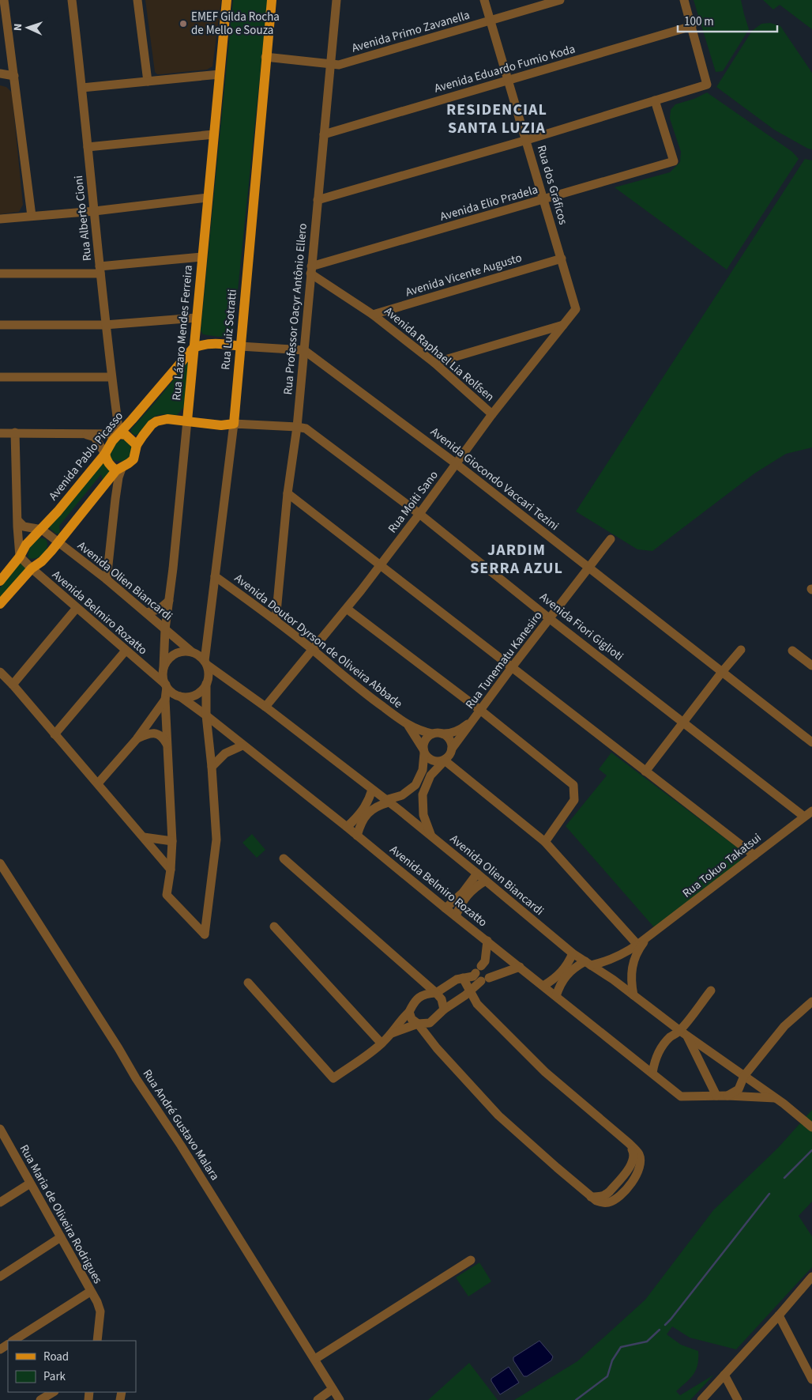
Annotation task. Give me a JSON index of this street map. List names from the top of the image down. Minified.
{"streets":{"main road":["Rua Luiz Sotratti","Rua Lázaro Mendes Ferreira","Avenida Pablo Picasso","Avenida Fiori Giglioti"],"street":["Avenida Primo Zavanella","Avenida Eduardo Fumio Koda","Rua dos Gráficos","Avenida Elio Pradela","Rua Alberto Cioni","Avenida Vicente Augusto","Rua Professor Oacyr Antônio Ellero","Avenida Raphael Lia Rolfsen","Avenida Giocondo Vaccari Tezini","Rua Moiti Sano","Avenida Olien Biancardi","Avenida Belmiro Rozatto","Avenida Doutor Dyrson de Oliveira Abbade","Rua Tunematu Kanesiro","Rua Tokuo Takatsui","Rua André Gustavo Malara","Rua Maria de Oliveira Rodrigues"]},"crossings":[["Avenida Primo Zavanella","Rua dos Gráficos"],["Avenida Primo Zavanella","Rua Professor Oacyr Antônio Ellero"],["Avenida Primo Zavanella","Rua Luiz Sotratti"],["Avenida Eduardo Fumio Koda","Rua dos Gráficos"],["Avenida Eduardo Fumio Koda","Rua Professor Oacyr Antônio Ellero"],["Rua dos Gráficos","Avenida Elio Pradela"],["Rua dos Gráficos","Avenida Vicente Augusto"],["Rua dos Gráficos","Rua Moiti Sano"],["Avenida Elio Pradela","Rua Professor Oacyr Antônio Ellero"],["Avenida Elio Pradela","Avenida Raphael Lia Rolfsen"],["Rua Alberto Cioni","Avenida Pablo Picasso"],["Avenida Vicente Augusto","Avenida Raphael Lia Rolfsen"],["Rua Professor Oacyr Antônio Ellero","Avenida Raphael Lia Rolfsen"],["Rua Professor Oacyr Antônio Ellero","Avenida Giocondo Vaccari Tezini"],["Rua Professor Oacyr Antônio Ellero","Avenida Fiori Giglioti"],["Rua Professor Oacyr Antônio Ellero","Avenida Doutor Dyrson de Oliveira Abbade"],["Rua Luiz Sotratti","Rua Lázaro Mendes Ferreira"],["Rua Luiz Sotratti","Avenida Olien Biancardi"],["Rua Luiz Sotratti","Avenida Belmiro Rozatto"],["Rua Luiz Sotratti","Avenida Fiori Giglioti"],["Rua Luiz Sotratti","Avenida Doutor Dyrson de Oliveira Abbade"],["Rua Lázaro Mendes Ferreira","Avenida Pablo Picasso"],["Rua Lázaro Mendes Ferreira","Avenida Olien Biancardi"],["Rua Lázaro Mendes Ferreira","Avenida Belmiro Rozatto"],["Rua Lázaro Mendes Ferreira","Avenida Fiori Giglioti"],["Avenida Raphael Lia Rolfsen","Rua Moiti Sano"],["Avenida Pablo Picasso","Avenida Olien Biancardi"],["Avenida Pablo Picasso","Avenida Belmiro Rozatto"],["Avenida Giocondo Vaccari Tezini","Rua Moiti Sano"],["Avenida Giocondo Vaccari Tezini","Rua Tunematu Kanesiro"],["Rua Moiti Sano","Avenida Olien Biancardi"],["Rua Moiti Sano","Avenida Fiori Giglioti"],["Rua Moiti Sano","Avenida Doutor Dyrson de Oliveira Abbade"],["Avenida Olien Biancardi","Avenida Belmiro Rozatto"],["Avenida Olien Biancardi","Rua Tokuo Takatsui"],["Avenida Fiori Giglioti","Rua Tunematu Kanesiro"],["Avenida Fiori Giglioti","Rua Tokuo Takatsui"],["Avenida Doutor Dyrson de Oliveira Abbade","Rua Tunematu Kanesiro"]],"districts":["RESIDENCIAL SANTA LUZIA","JARDIM SERRA AZUL"],"places":["EMEF Gilda Rocha de Mello e Souza"],"legend":["Road","Park"],"scale_bar":"100 m","north":"left"}
